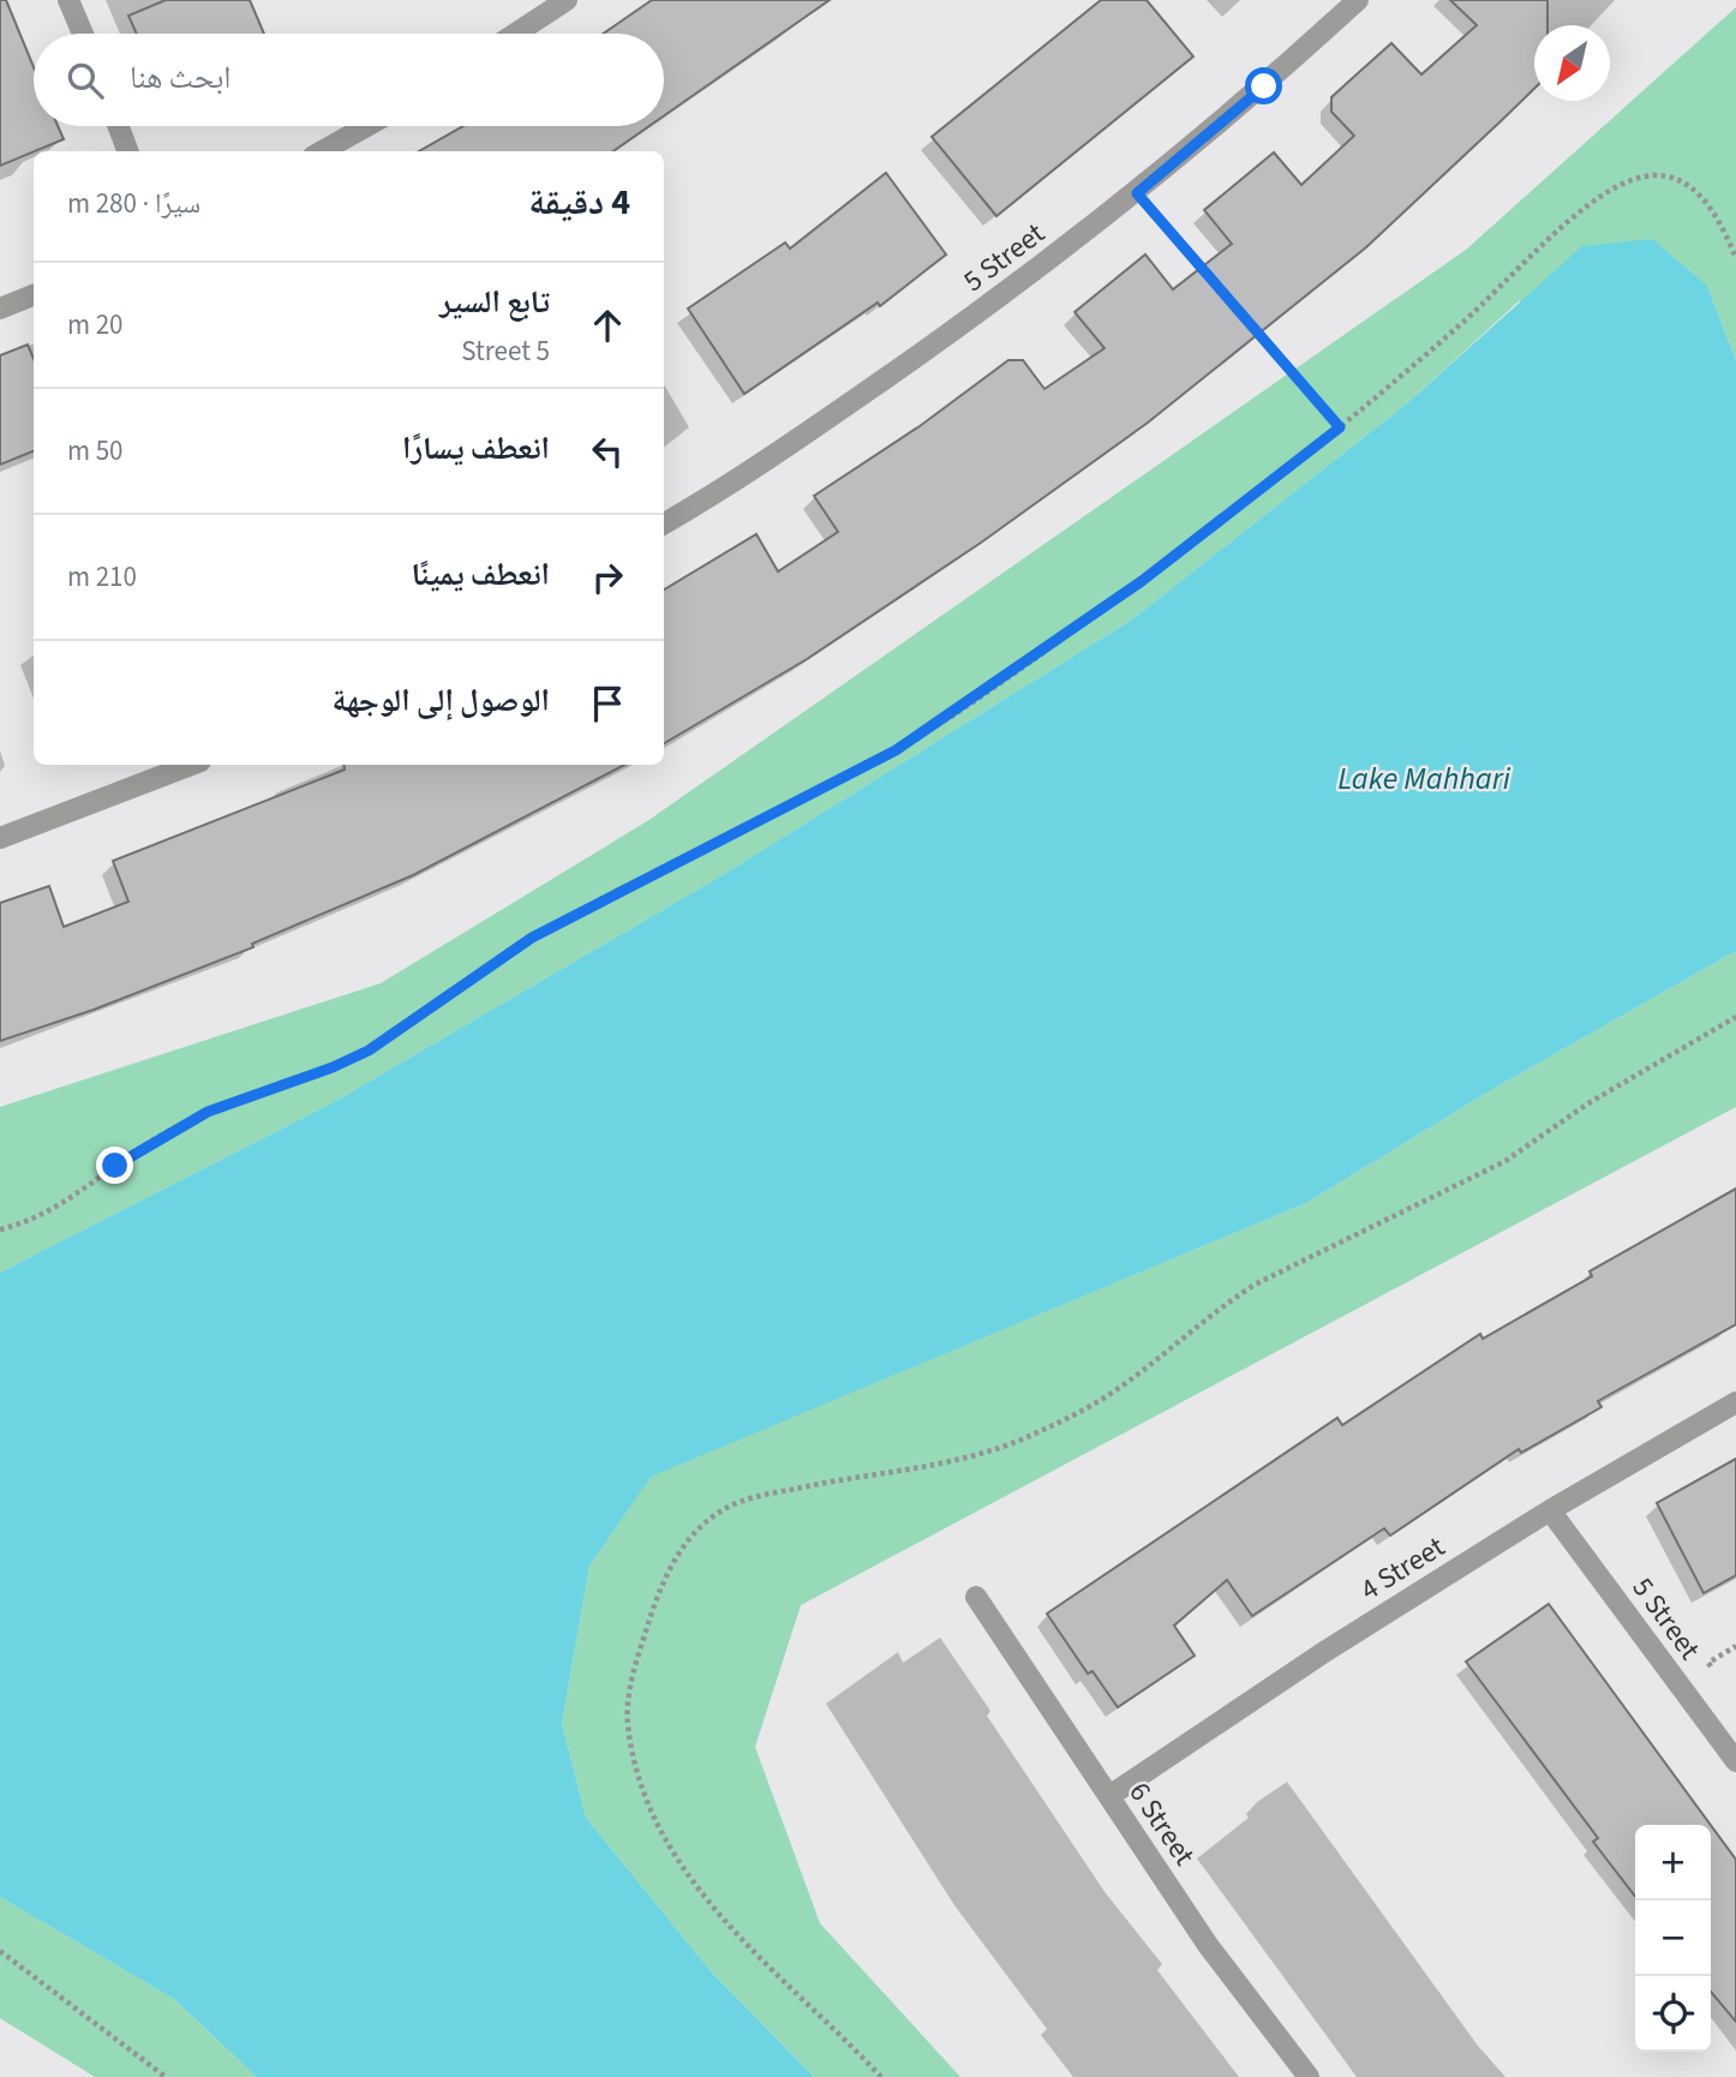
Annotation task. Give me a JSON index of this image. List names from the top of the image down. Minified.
{"streets":{"street":["5 Street","4 Street","6 Street"]},"crossings":[["5 Street","4 Street"],["4 Street","6 Street"]],"water":["Lake Mahhari"],"north":"bottom left","page":{"search":"ابحث هنا","heading":["4 دقيقة","سيرًا · 280 m"],"list":[["تابع السير","5 Street","20 m"],["انعطف يسارًا","50 m"],["انعطف يمينًا","210 m"],"الوصول إلى الوجهة"],"map_buttons":["+","−"]}}
